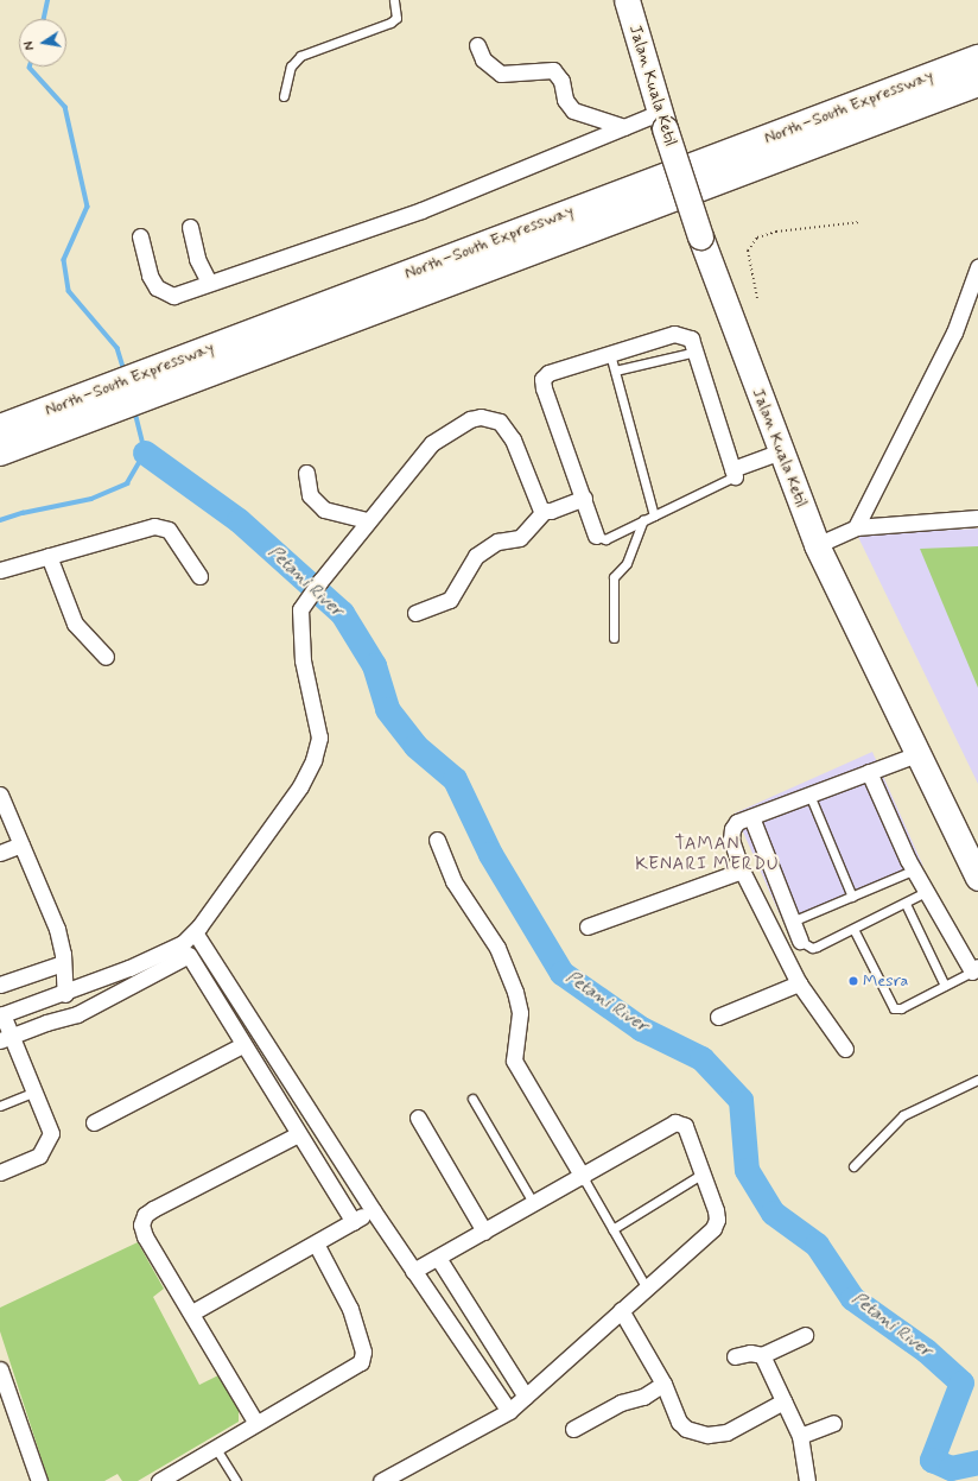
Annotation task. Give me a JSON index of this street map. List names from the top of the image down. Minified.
{"streets":{"highway":["North–South Expressway"],"main road":["Jalan Kuala Ketil"]},"districts":["TAMAN KENARI MERDU"],"water":["Petani River"],"places":["Mesra"],"north":"left"}
